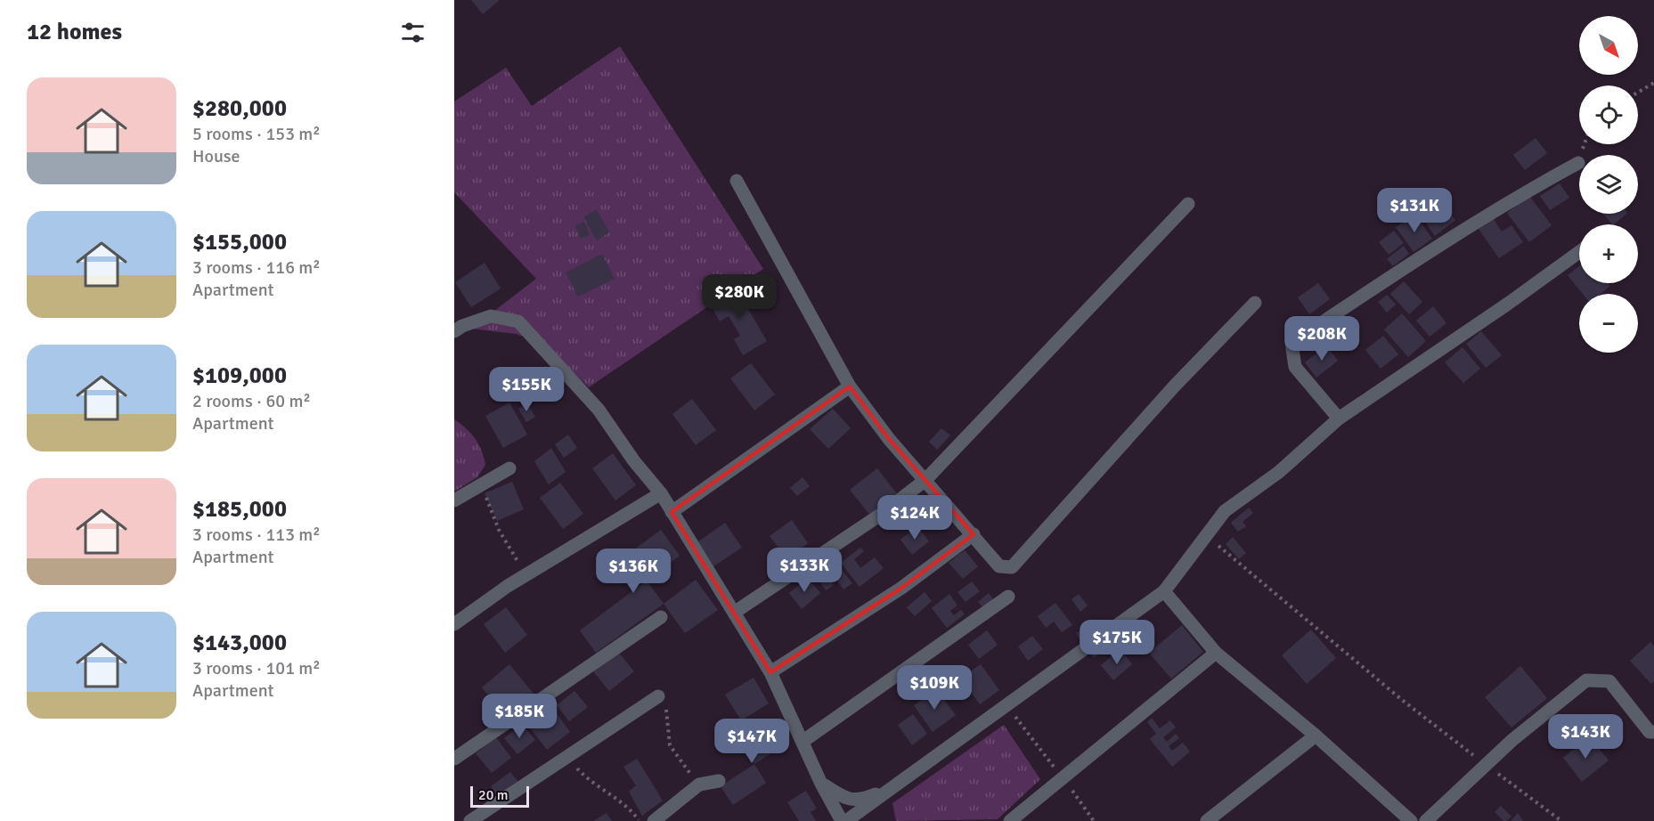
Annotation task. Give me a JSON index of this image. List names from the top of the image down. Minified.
{"scale_bar":"20 m","north":"bottom right","page":{"heading":"12 homes","map_buttons":["+","−"],"list":[{"name":"$280,000","note":"5 rooms · 153 m² · House"},{"name":"$155,000","note":"3 rooms · 116 m² · Apartment"},{"name":"$109,000","note":"2 rooms · 60 m² · Apartment"},{"name":"$185,000","note":"3 rooms · 113 m² · Apartment"},{"name":"$143,000","note":"3 rooms · 101 m² · Apartment"}],"price":["$131K","$280K","$208K","$155K","$124K","$133K","$136K","$175K","$109K","$185K","$143K","$147K"],"scale":"20 m"}}
